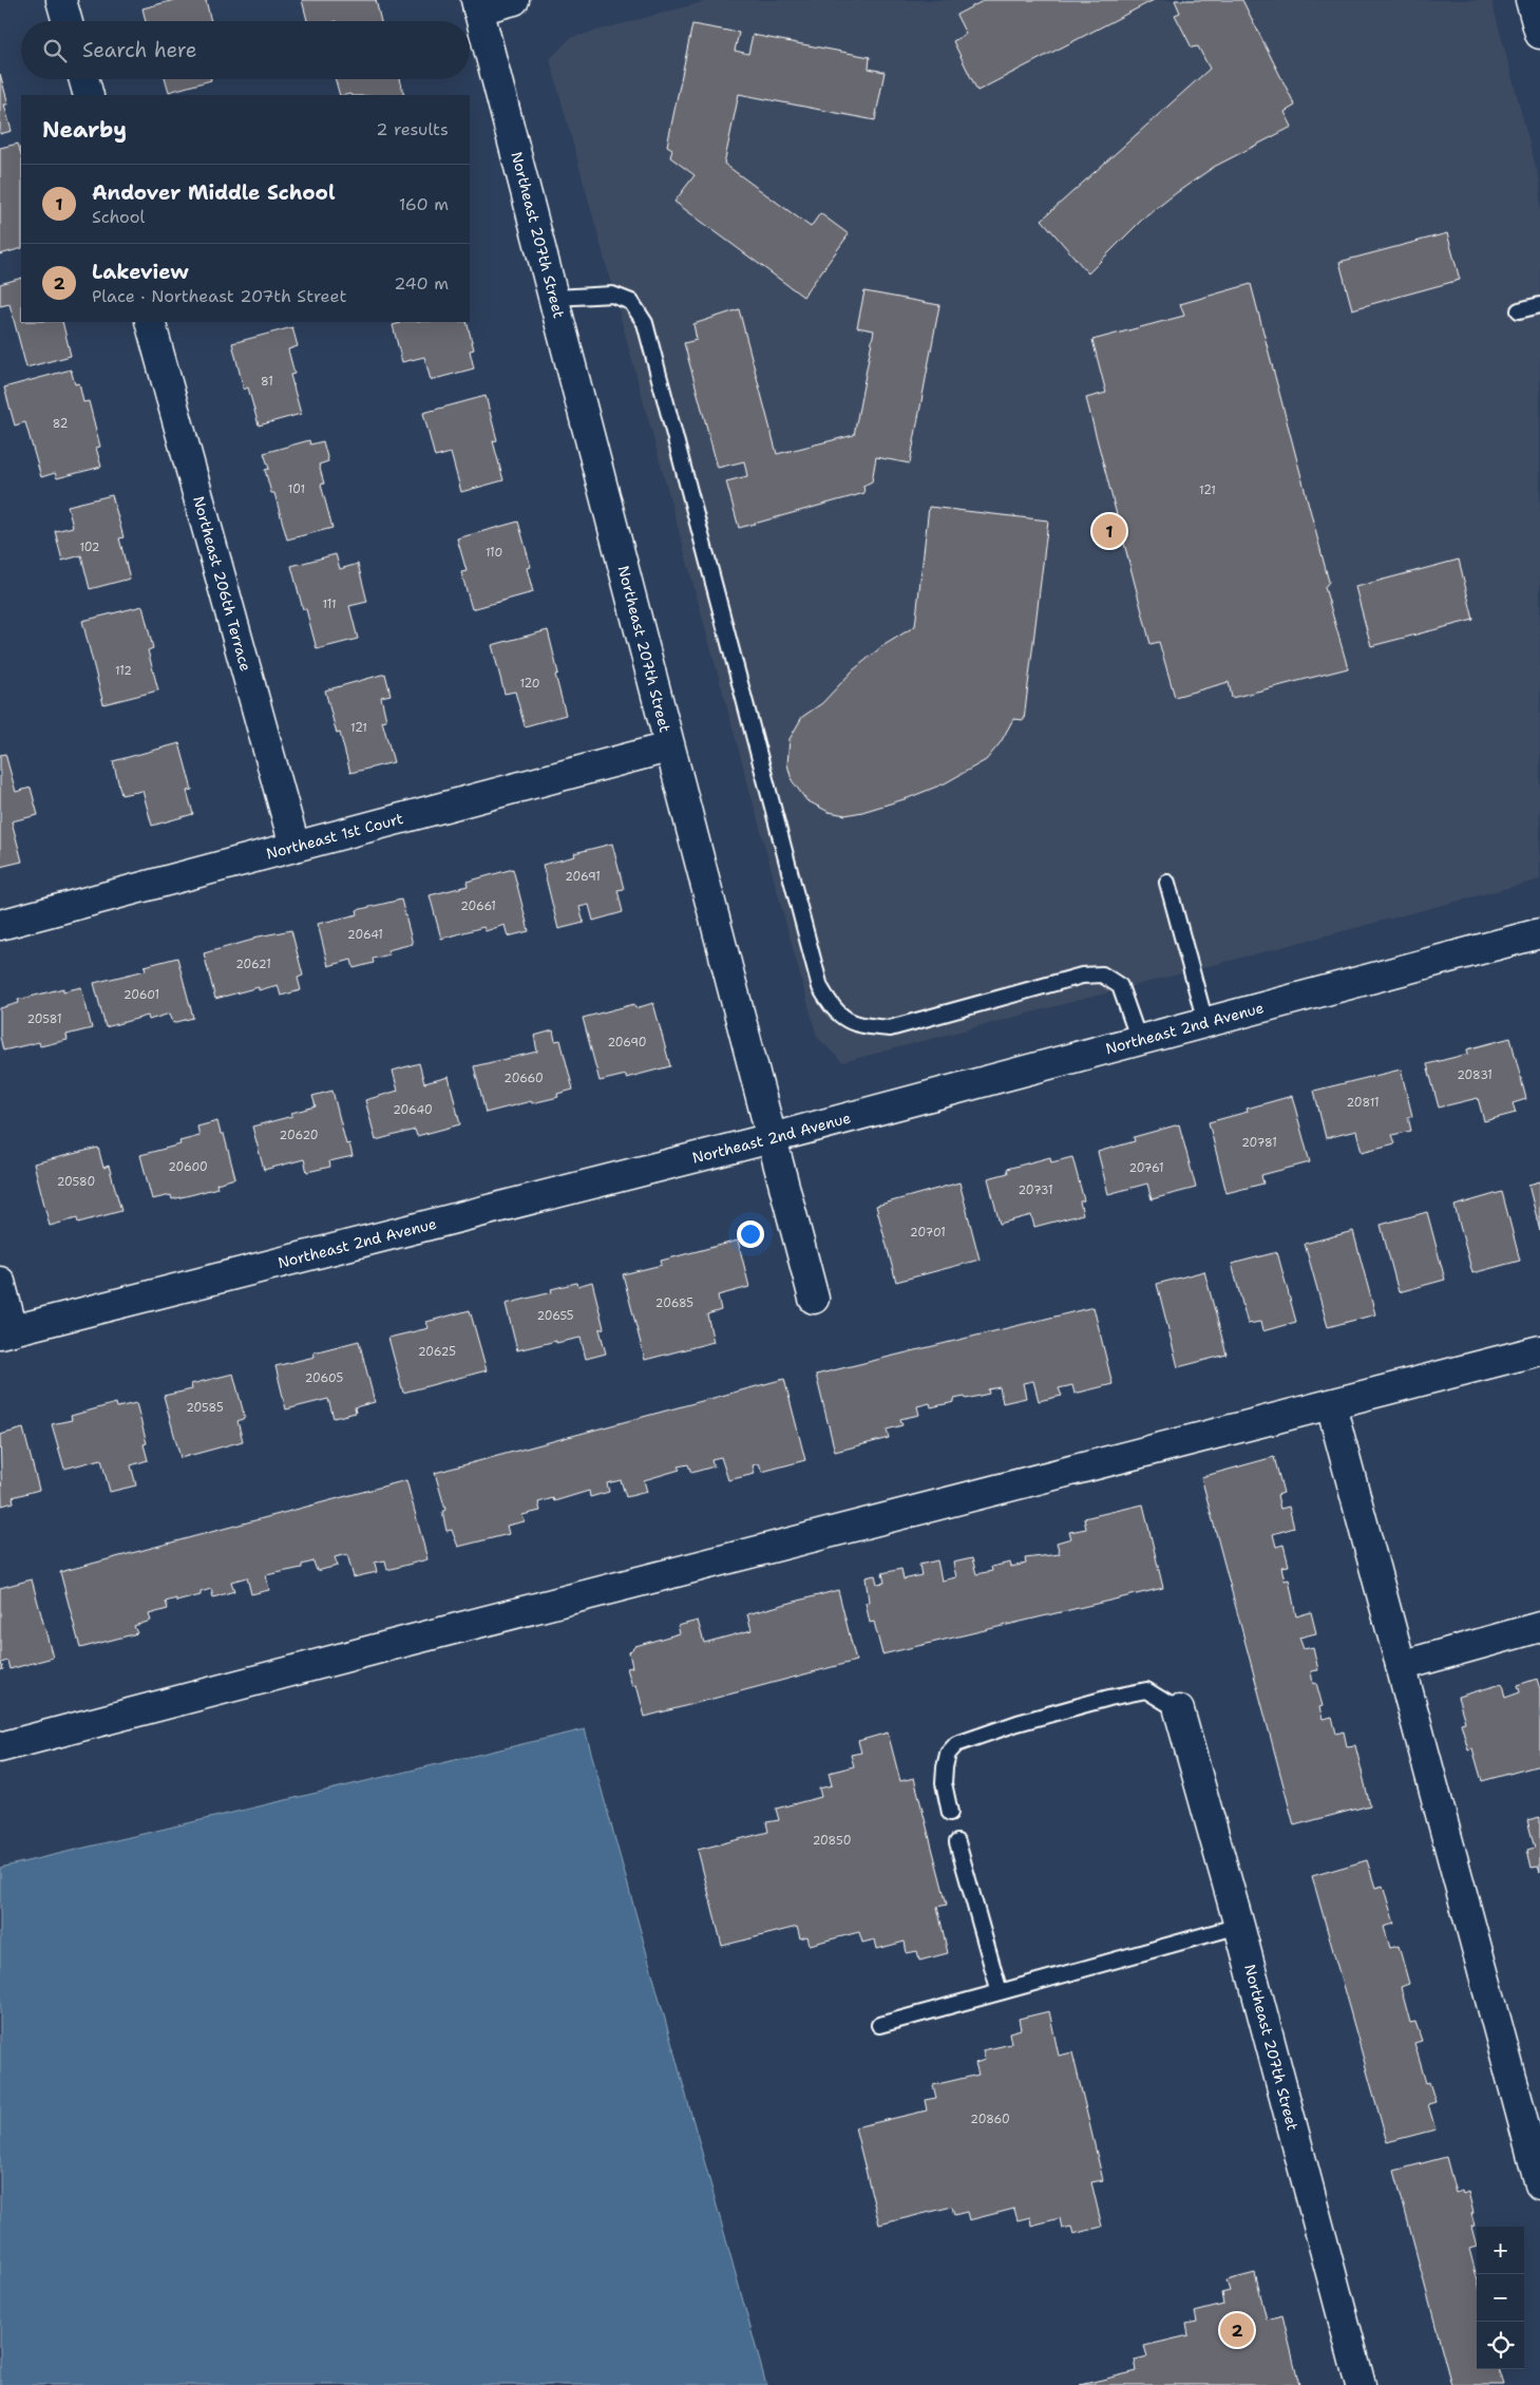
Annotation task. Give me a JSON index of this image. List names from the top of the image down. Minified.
{"streets":{"street":["Northeast 207th Street","Northeast 206th Terrace","Northeast 1st Court","Northeast 2nd Avenue"]},"crossings":[["Northeast 207th Street","Northeast 1st Court"],["Northeast 207th Street","Northeast 2nd Avenue"],["Northeast 206th Terrace","Northeast 1st Court"]],"house_numbers":["81","82","101","121","102","110","111","112","120","121","20691","20661","20641","20621","20601","20581","20690","20831","20660","20811","20640","20620","20781","20600","20761","20580","20731","20701","20685","20655","20625","20605","20585","20850","20860"],"page":{"search":"Search here","heading":["Nearby","2 results"],"list":[{"mark":"1","name":"Andover Middle School","note":"School","value":"160 m"},{"mark":"2","name":"Lakeview","note":"Place · Northeast 207th Street","value":"240 m"}],"pins":["1","2"],"map_buttons":["+","−"]}}
